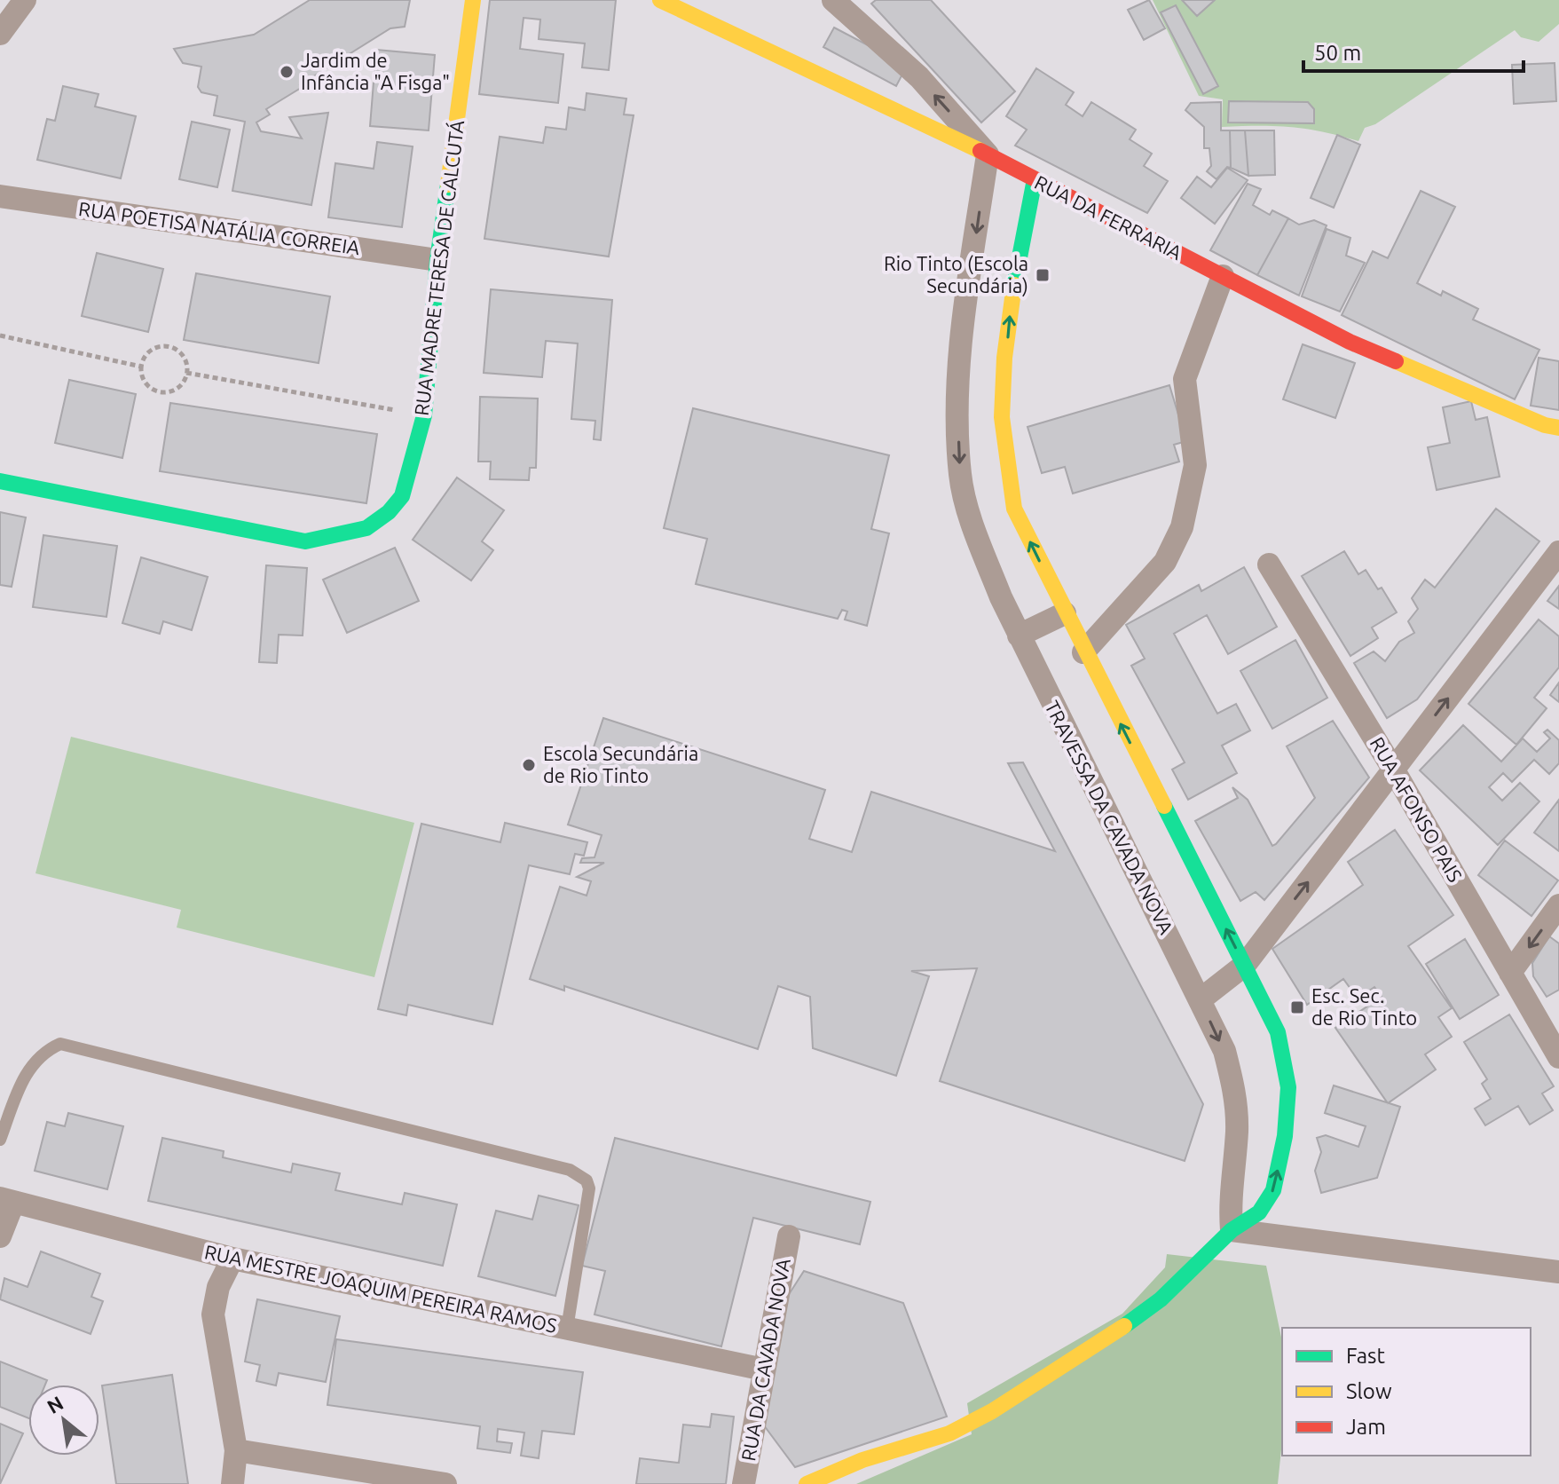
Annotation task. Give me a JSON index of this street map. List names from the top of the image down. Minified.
{"streets":{"street":["RUA DA FERRARIA","RUA POETISA NATÁLIA CORREIA","RUA MADRE TERESA DE CALCUTÁ","RUA AFONSO PAIS","TRAVESSA DA CAVADA NOVA","RUA MESTRE JOAQUIM PEREIRA RAMOS","RUA DA CAVADA NOVA"]},"crossings":[["RUA DA FERRARIA","TRAVESSA DA CAVADA NOVA"],["RUA POETISA NATÁLIA CORREIA","RUA MADRE TERESA DE CALCUTÁ"],["RUA MESTRE JOAQUIM PEREIRA RAMOS","RUA DA CAVADA NOVA"]],"places":{"other":["Jardim de Infância \"A Fisga\"","Escola Secundária de Rio Tinto"],"transit":["Rio Tinto (Escola Secundária)","Esc. Sec. de Rio Tinto"]},"legend":["Fast","Slow","Jam"],"scale_bar":"50 m","north":"top left"}
